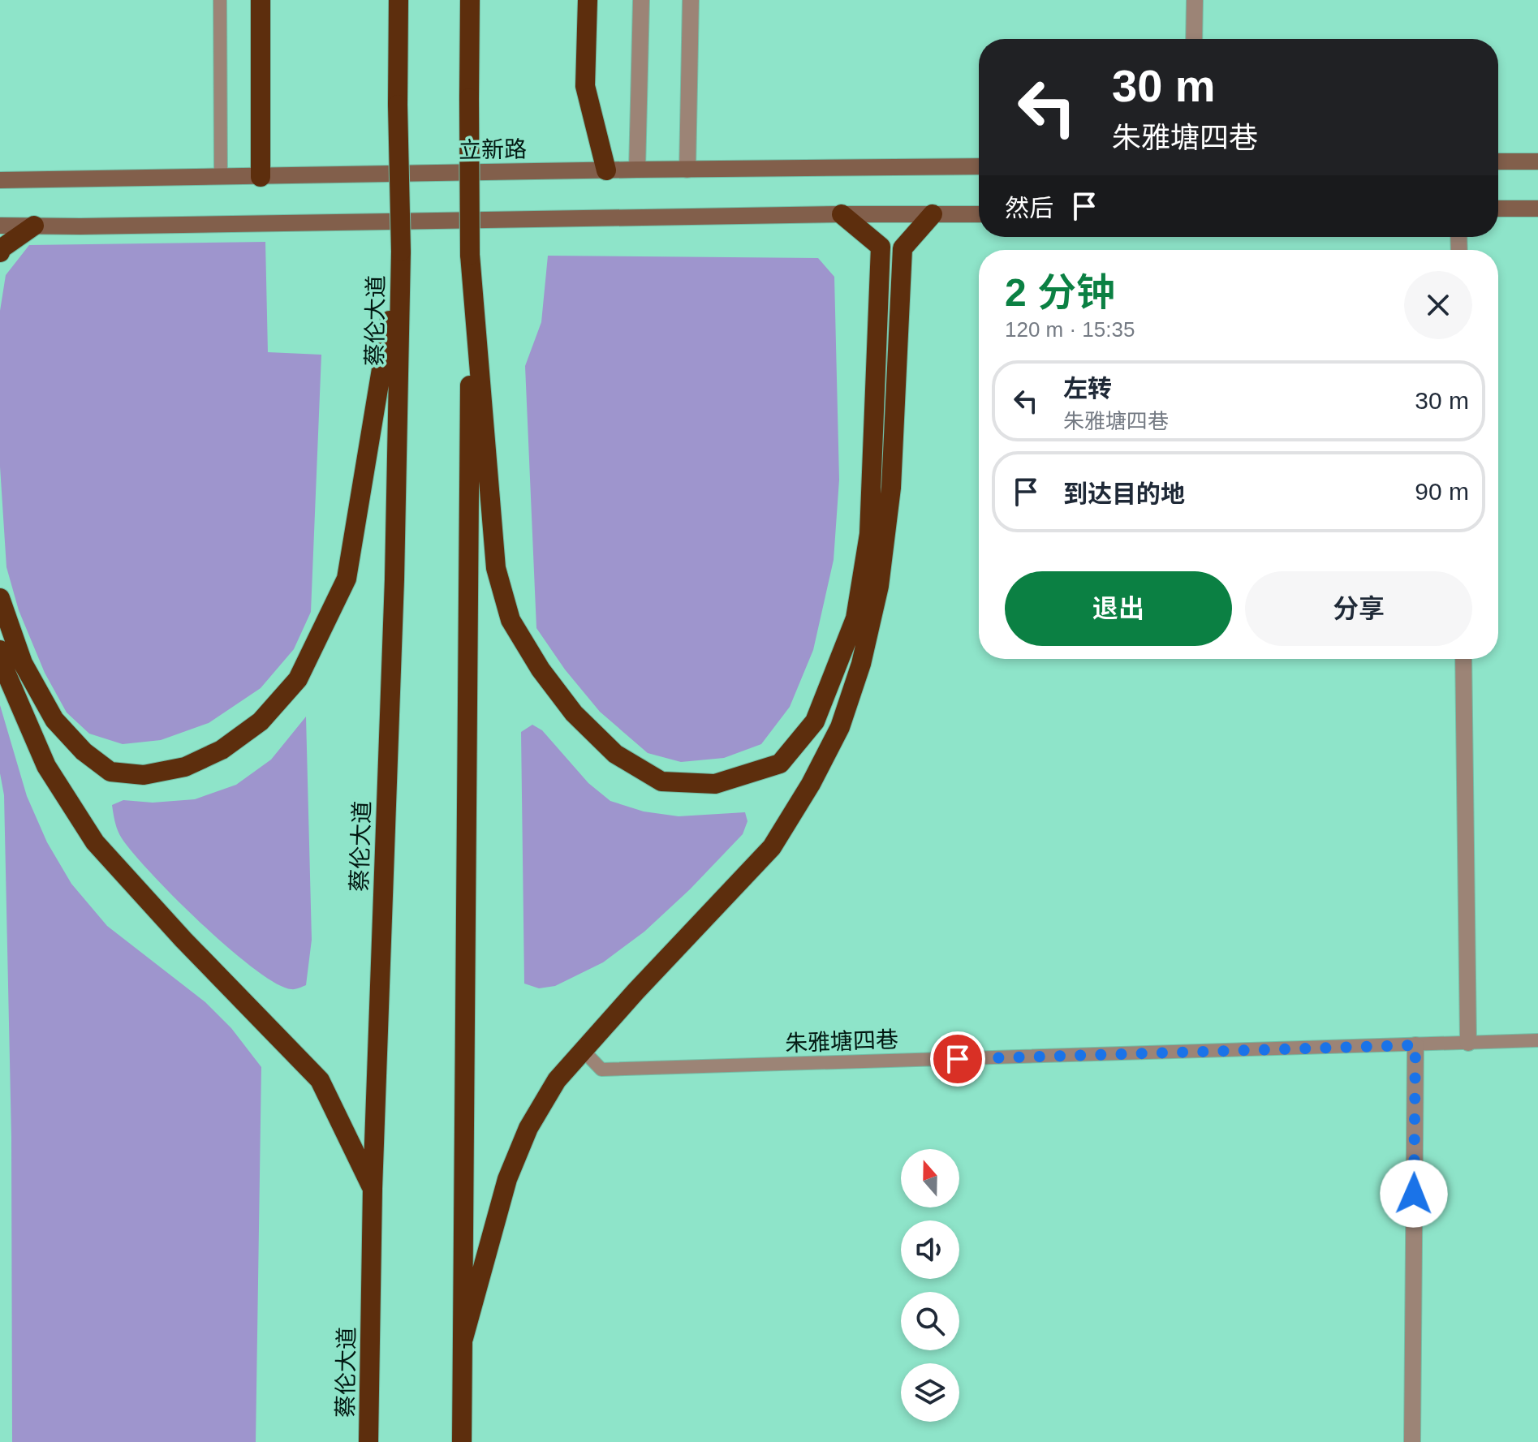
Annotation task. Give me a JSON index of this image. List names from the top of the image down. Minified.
{"streets":{"highway":["蔡伦大道"],"main road":["立新路"],"lane":["朱雅塘四巷"]},"north":"top","page":{"turn":["30 m","朱雅塘四巷"],"then":"然后","heading":["2 分钟","120 m · 15:35"],"list":[{"name":"左转","note":"朱雅塘四巷","value":"30 m"},{"name":"到达目的地","value":"90 m"}],"buttons":["退出","分享"]}}
